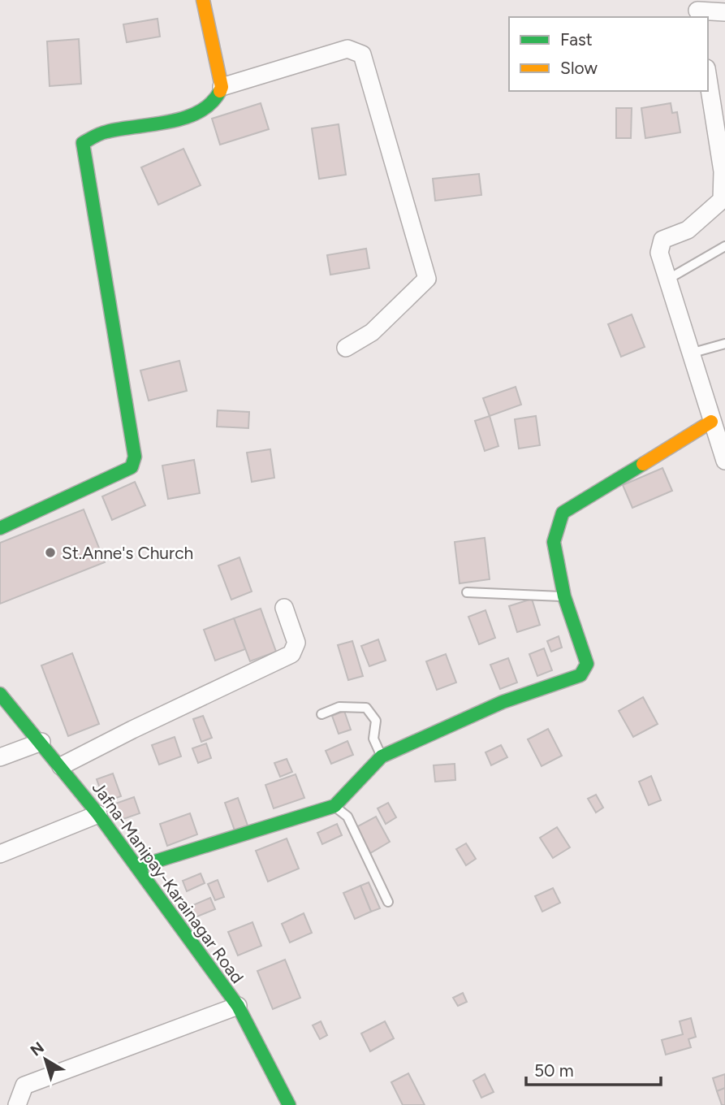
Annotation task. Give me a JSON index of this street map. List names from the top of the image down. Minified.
{"streets":{"street":["Jafna-Manipay-Karainagar Road"]},"places":["St.Anne's Church"],"legend":["Fast","Slow"],"scale_bar":"50 m","north":"top left"}
